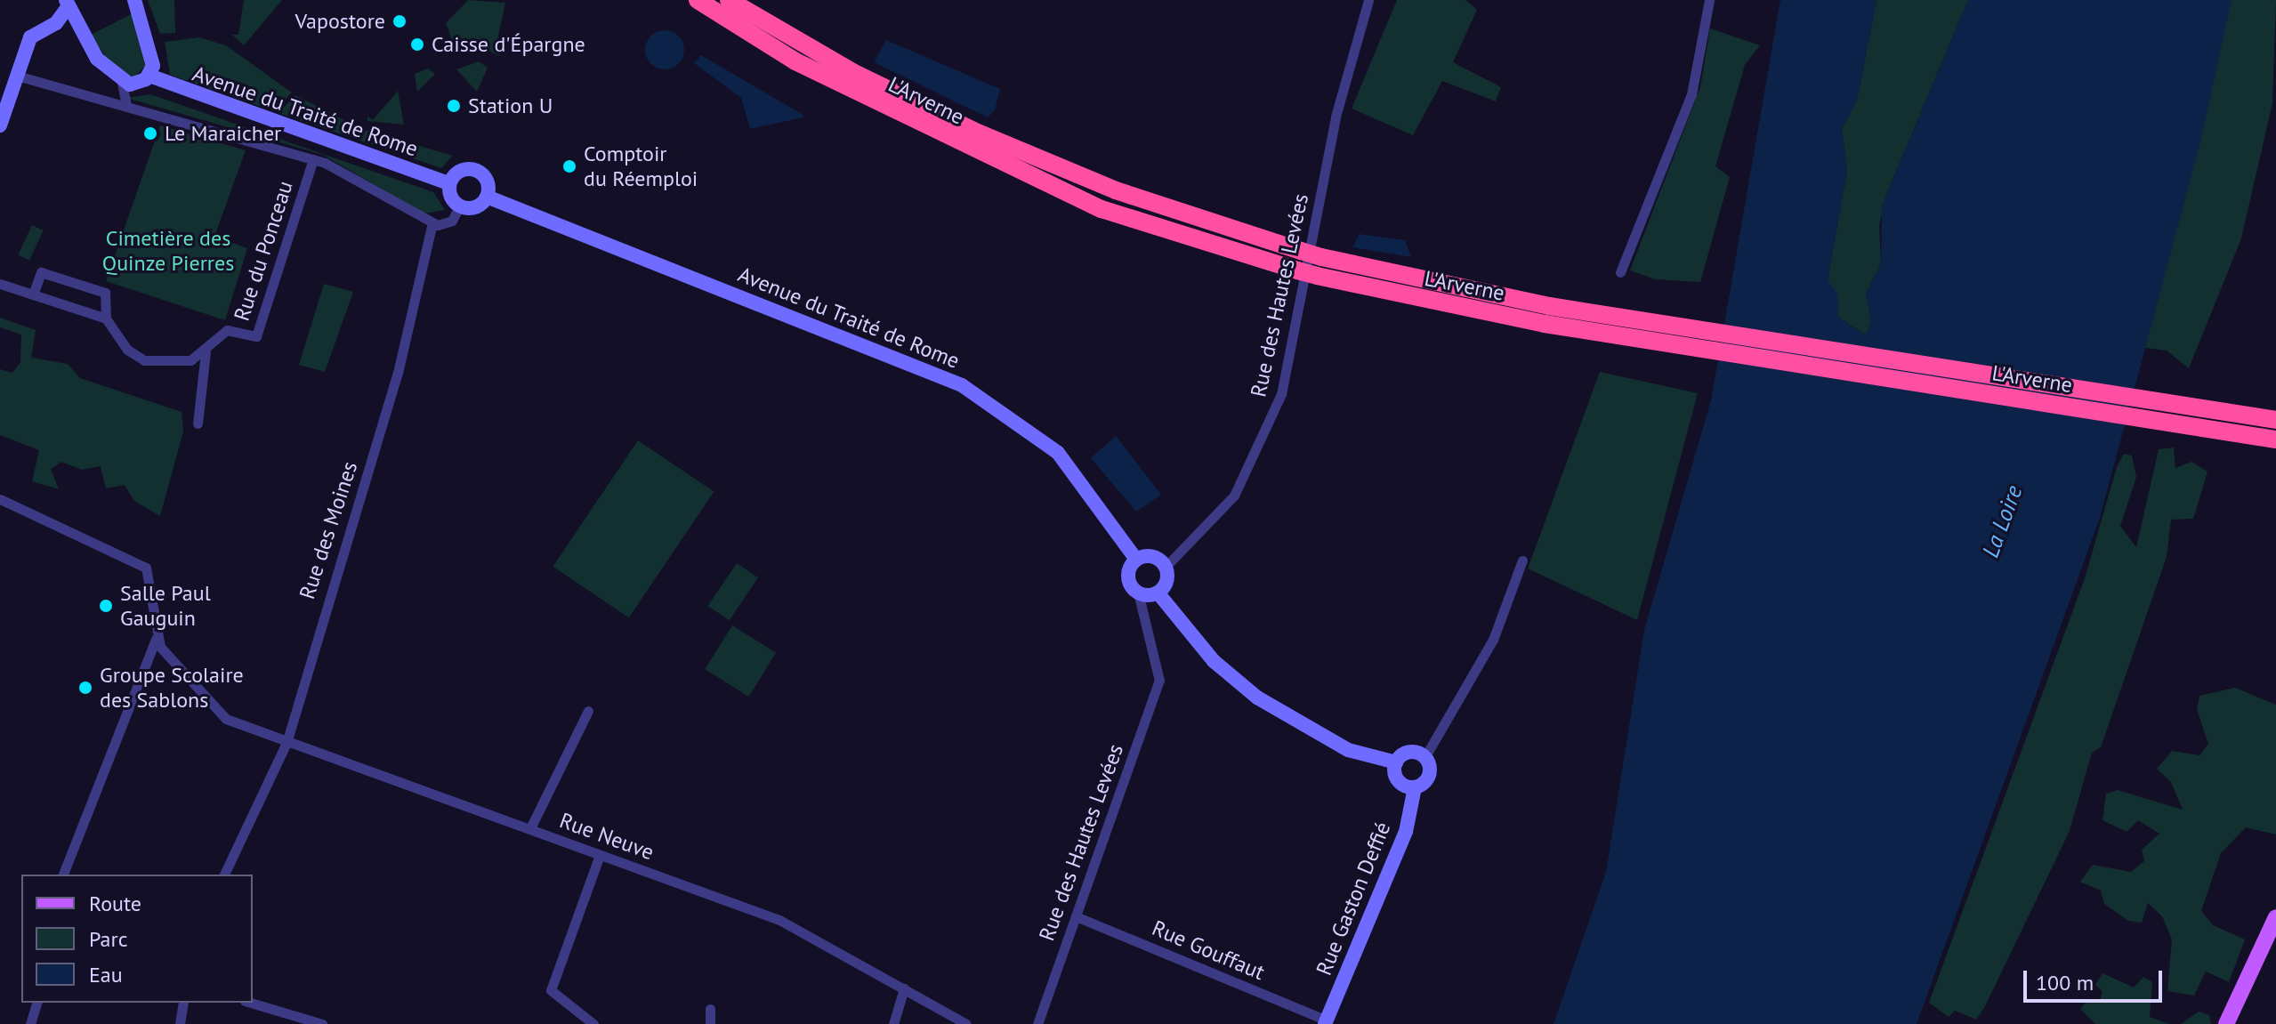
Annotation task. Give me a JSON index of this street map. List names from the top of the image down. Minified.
{"streets":{"highway":["L'Arverne"],"main road":["Avenue du Traité de Rome","Rue Gaston Deffié"],"street":["Rue du Ponceau","Rue des Hautes Levées","Rue des Moines","Rue Neuve","Rue Gouffaut"]},"crossings":[["Avenue du Traité de Rome","Rue des Hautes Levées"],["Rue des Hautes Levées","Rue Gouffaut"],["Rue des Moines","Rue Neuve"],["Rue Gaston Deffié","Rue Gouffaut"]],"water":["La Loire"],"parks":["Cimetière des Quinze Pierres"],"places":["Vapostore","Caisse d'Épargne","Station U","Le Maraicher","Comptoir du Réemploi","Salle Paul Gauguin","Groupe Scolaire des Sablons"],"legend":["Route","Parc","Eau"],"scale_bar":"100 m"}
